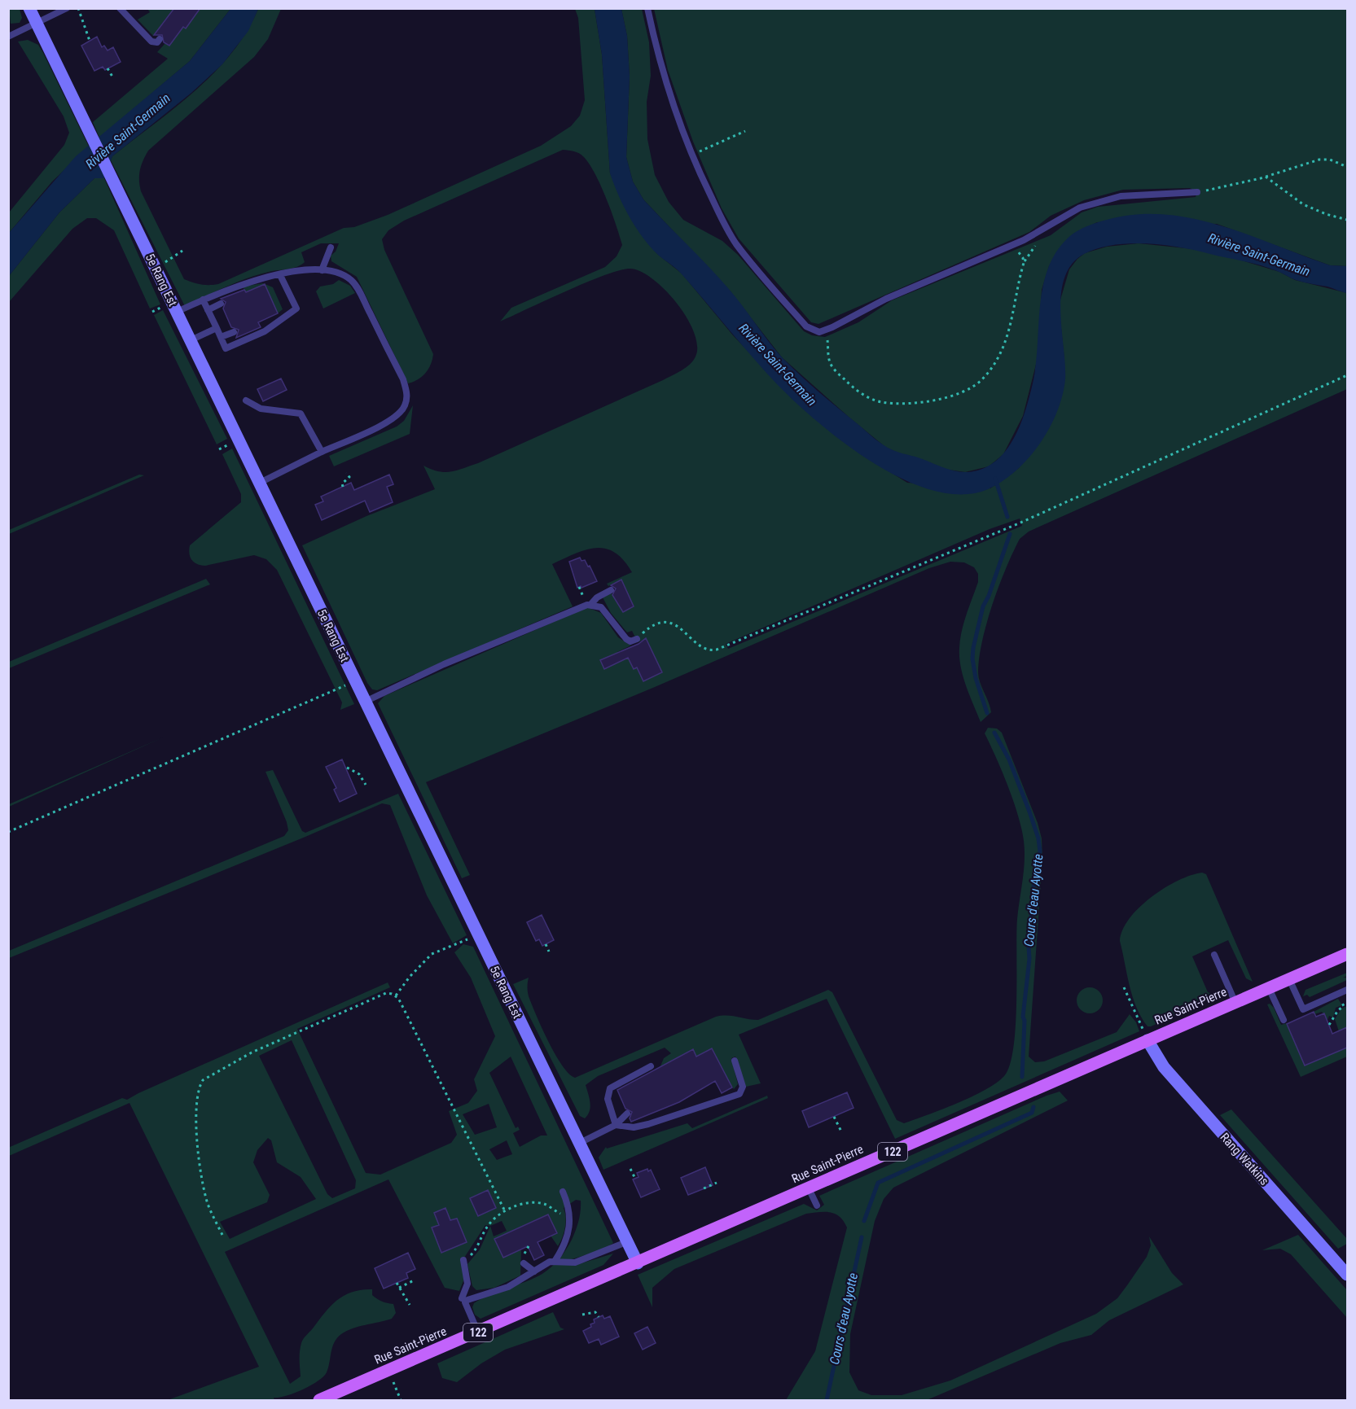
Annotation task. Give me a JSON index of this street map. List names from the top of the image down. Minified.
{"streets":{"main road":["Rue Saint-Pierre","122"],"street":["5e Rang Est","Rang Watkins"]},"crossings":[["5e Rang Est","Rue Saint-Pierre"],["Rue Saint-Pierre","Rang Watkins"]],"water":["Rivière Saint-Germain","Cours d'eau Ayotte"]}
